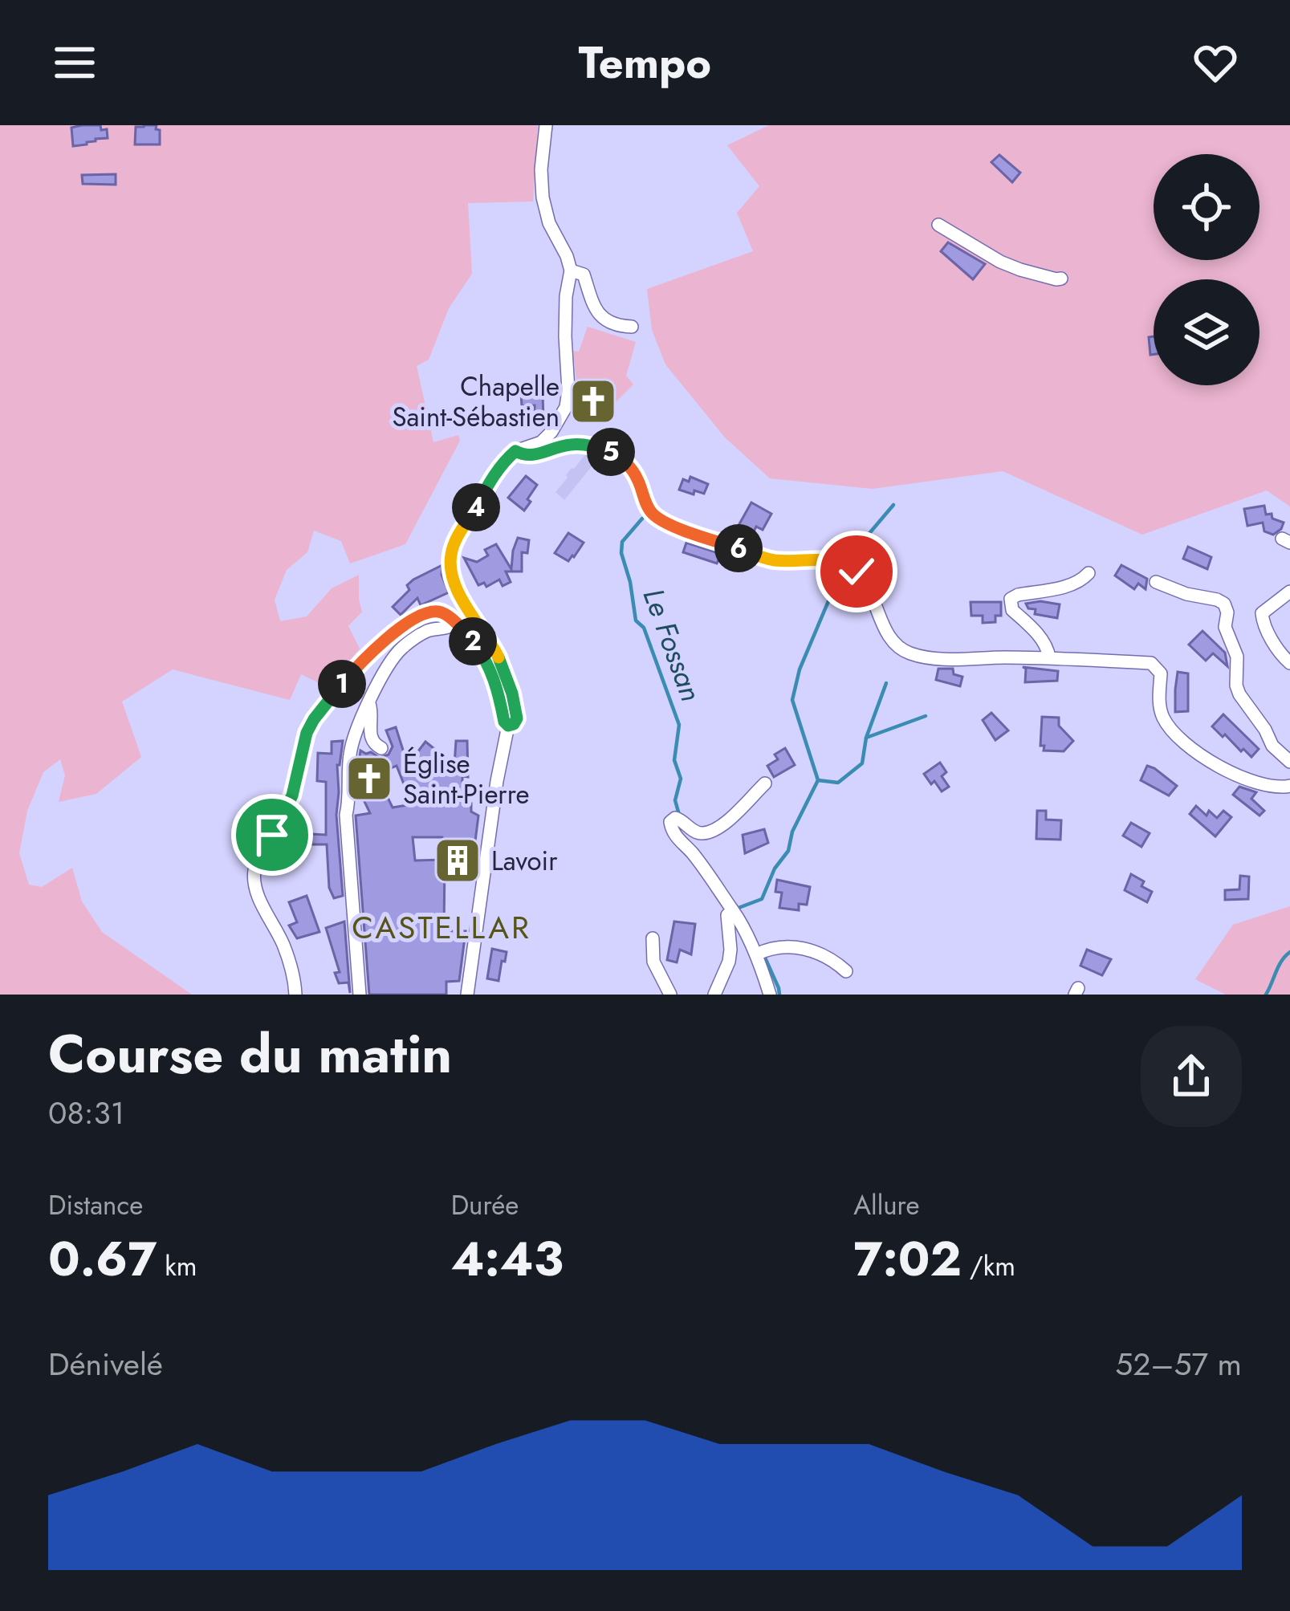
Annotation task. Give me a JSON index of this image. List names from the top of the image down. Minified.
{"districts":["CASTELLAR"],"water":["Le Fossan"],"places":{"church":["Chapelle Saint-Sébastien","Église Saint-Pierre"],"building":["Lavoir"]},"page":{"header":"Tempo","pins":["5","4","6","2","1"],"heading":["Course du matin","08:31"],"stats":[["Distance","0.67 km"],["Durée","4:43"],["Allure","7:02 /km"]],"chart":["Dénivelé","52–57 m"]}}
